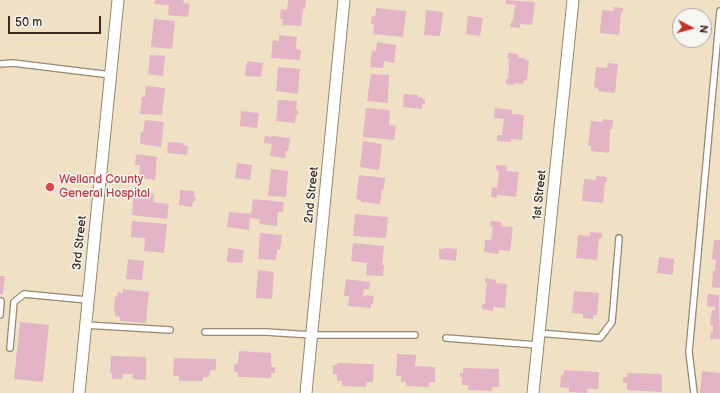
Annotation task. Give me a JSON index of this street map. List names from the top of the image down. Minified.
{"streets":{"street":["2nd Street","1st Street","3rd Street"]},"places":["Welland County General Hospital"],"scale_bar":"50 m","north":"right"}
